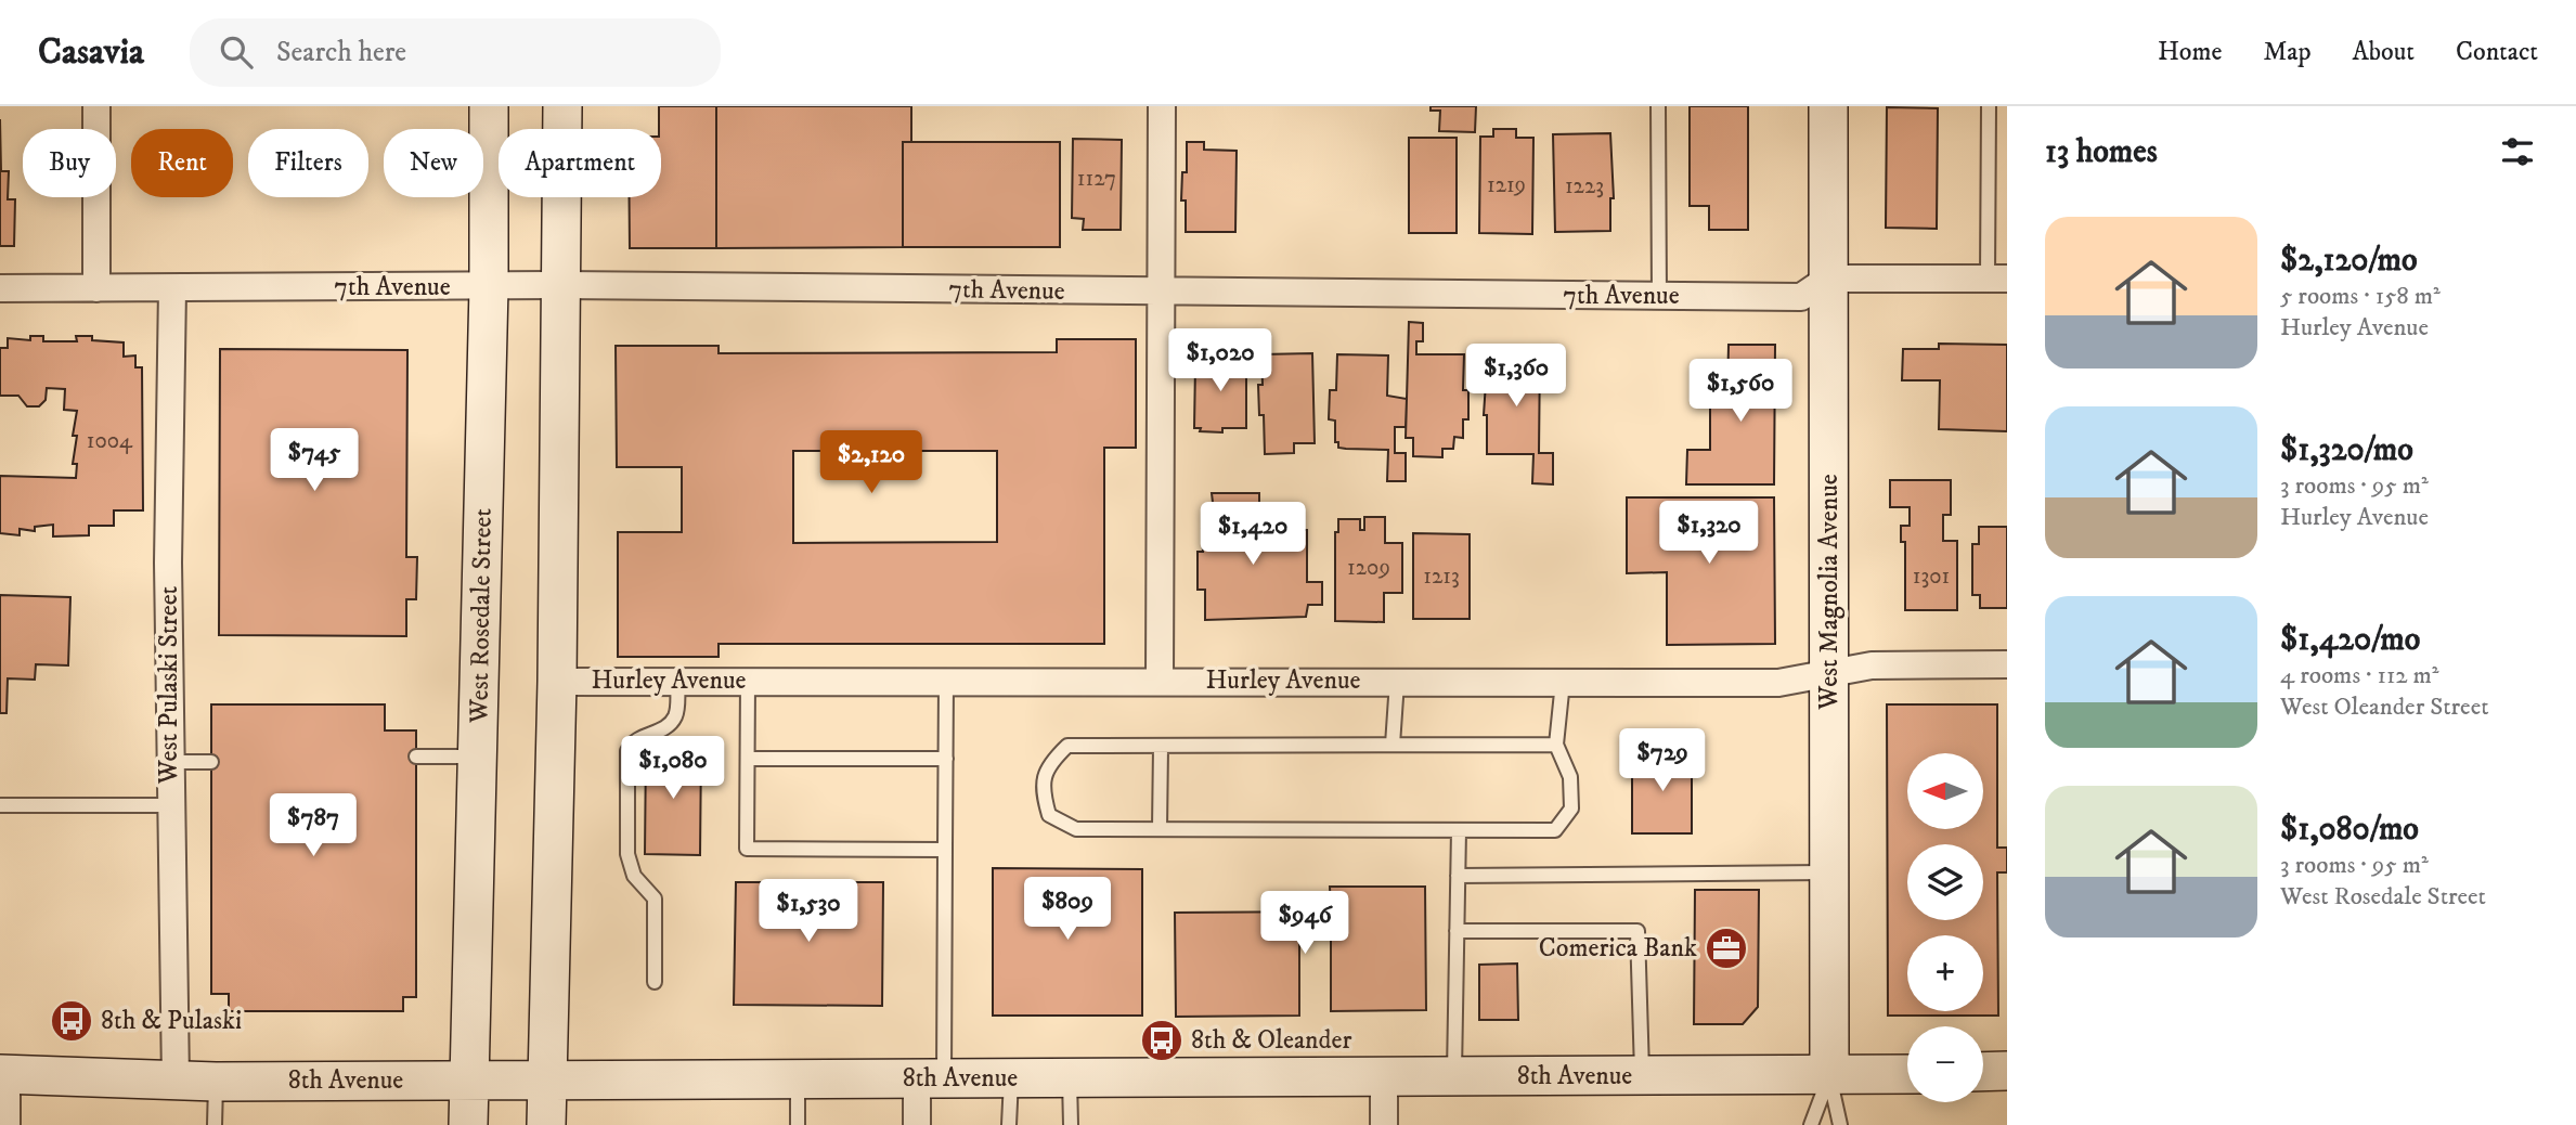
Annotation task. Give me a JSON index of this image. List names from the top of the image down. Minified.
{"streets":{"main road":["West Magnolia Avenue","West Rosedale Street","8th Avenue"],"street":["7th Avenue","Hurley Avenue","West Pulaski Street"]},"crossings":[["7th Avenue","West Magnolia Avenue"],["7th Avenue","West Rosedale Street"],["7th Avenue","West Pulaski Street"],["West Magnolia Avenue","Hurley Avenue"],["West Magnolia Avenue","8th Avenue"],["West Rosedale Street","8th Avenue"],["West Pulaski Street","8th Avenue"]],"places":{"office":["Comerica Bank"],"bus stop":["8th & Pulaski","8th & Oleander"]},"house_numbers":["1127","1219","1223","1004","1209","1213","1301"],"north":"left","page":{"header":"Casavia","search":"Search here","nav":["Home","Map","About","Contact"],"heading":"13 homes","chip":["Buy","Rent","Filters","New","Apartment"],"list":[{"name":"$2,120/mo","note":"5 rooms · 158 m² · Hurley Avenue"},{"name":"$1,320/mo","note":"3 rooms · 95 m² · Hurley Avenue"},{"name":"$1,420/mo","note":"4 rooms · 112 m² · West Oleander Street"},{"name":"$1,080/mo","note":"3 rooms · 95 m² · West Rosedale Street"}],"price":["$1,020","$1,360","$1,560","$745","$2,120","$1,320","$1,420","$729","$1,080","$787","$809","$1,530","$946"],"map_buttons":["+","−"]}}
